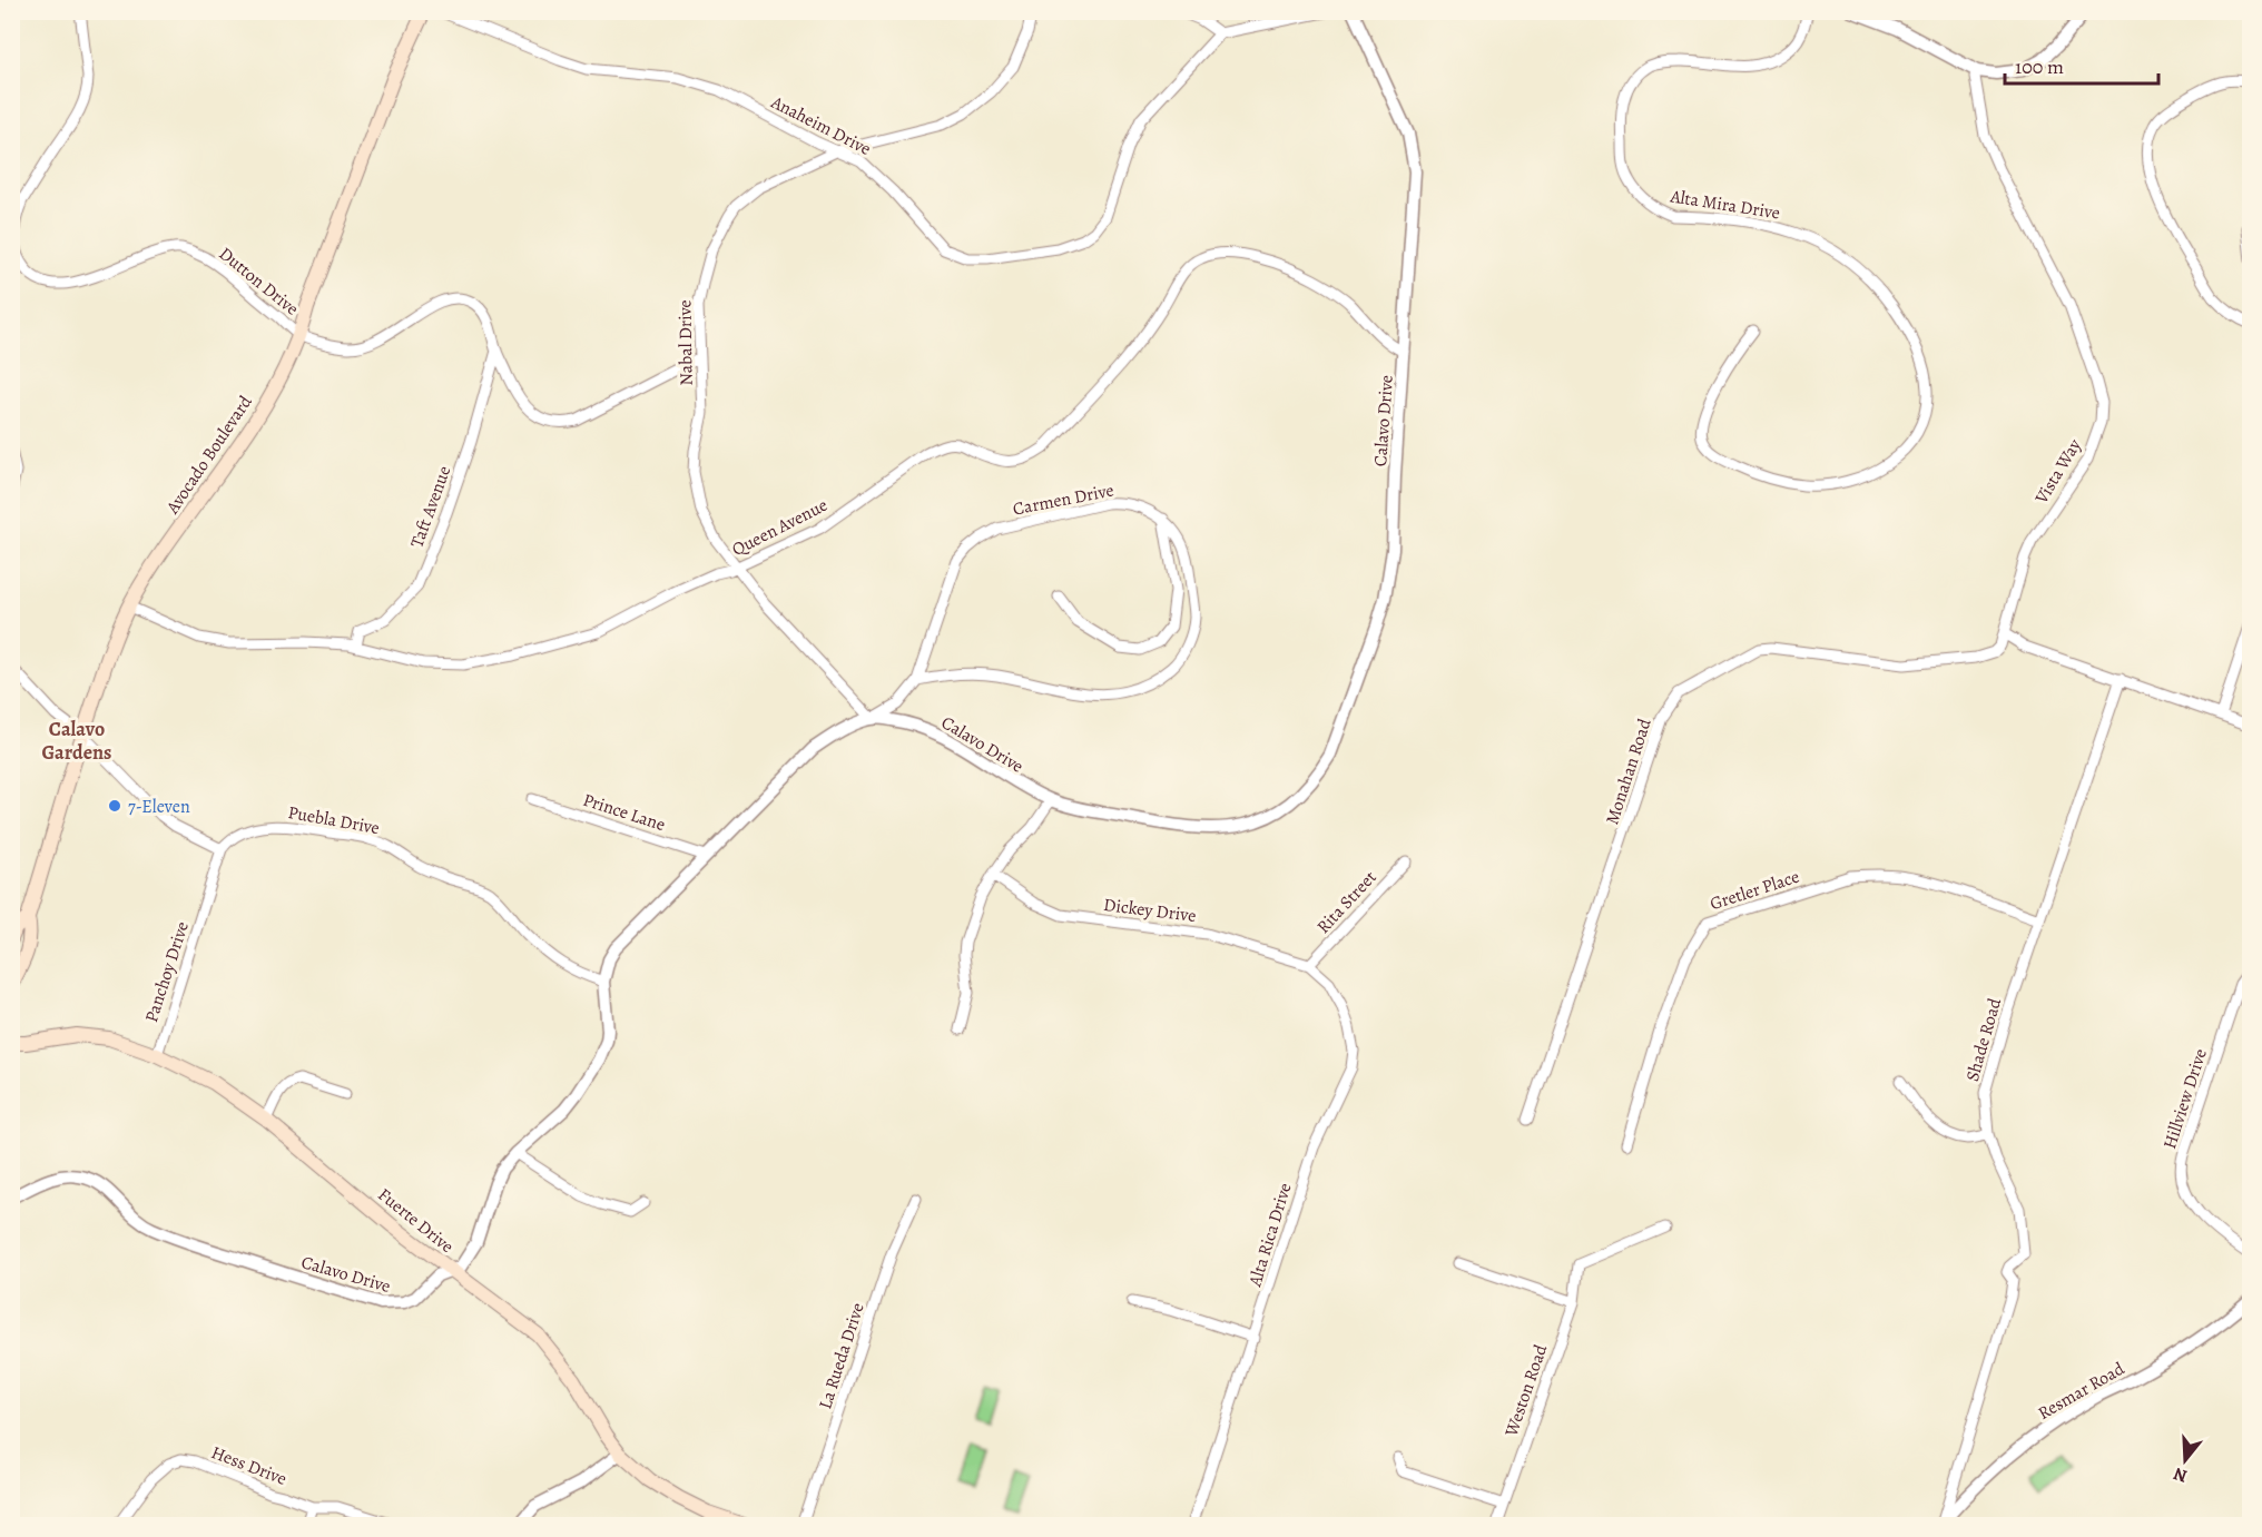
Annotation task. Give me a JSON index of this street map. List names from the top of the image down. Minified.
{"streets":{"main road":["Avocado Boulevard","Fuerte Drive"],"street":["Anaheim Drive","Alta Mira Drive","Dutton Drive","Nabal Drive","Calavo Drive","Vista Way","Carmen Drive","Taft Avenue","Queen Avenue","Monahan Road","Prince Lane","Puebla Drive","Gretler Place","Rita Street","Dickey Drive","Panchoy Drive","Shade Road","Hillview Drive","Alta Rica Drive","La Rueda Drive","Weston Road","Resmar Road","Hess Drive"]},"crossings":[["Anaheim Drive","Nabal Drive"],["Dutton Drive","Nabal Drive"],["Dutton Drive","Avocado Boulevard"],["Dutton Drive","Taft Avenue"],["Nabal Drive","Calavo Drive"],["Nabal Drive","Carmen Drive"],["Nabal Drive","Queen Avenue"],["Calavo Drive","Carmen Drive"],["Calavo Drive","Queen Avenue"],["Calavo Drive","Prince Lane"],["Calavo Drive","Puebla Drive"],["Calavo Drive","Fuerte Drive"],["Avocado Boulevard","Queen Avenue"],["Vista Way","Monahan Road"],["Taft Avenue","Queen Avenue"],["Puebla Drive","Panchoy Drive"],["Gretler Place","Shade Road"],["Rita Street","Dickey Drive"],["Rita Street","Alta Rica Drive"],["Dickey Drive","Alta Rica Drive"],["Panchoy Drive","Fuerte Drive"],["Shade Road","Resmar Road"]],"districts":["Calavo Gardens"],"places":["7-Eleven"],"scale_bar":"100 m","north":"bottom"}
